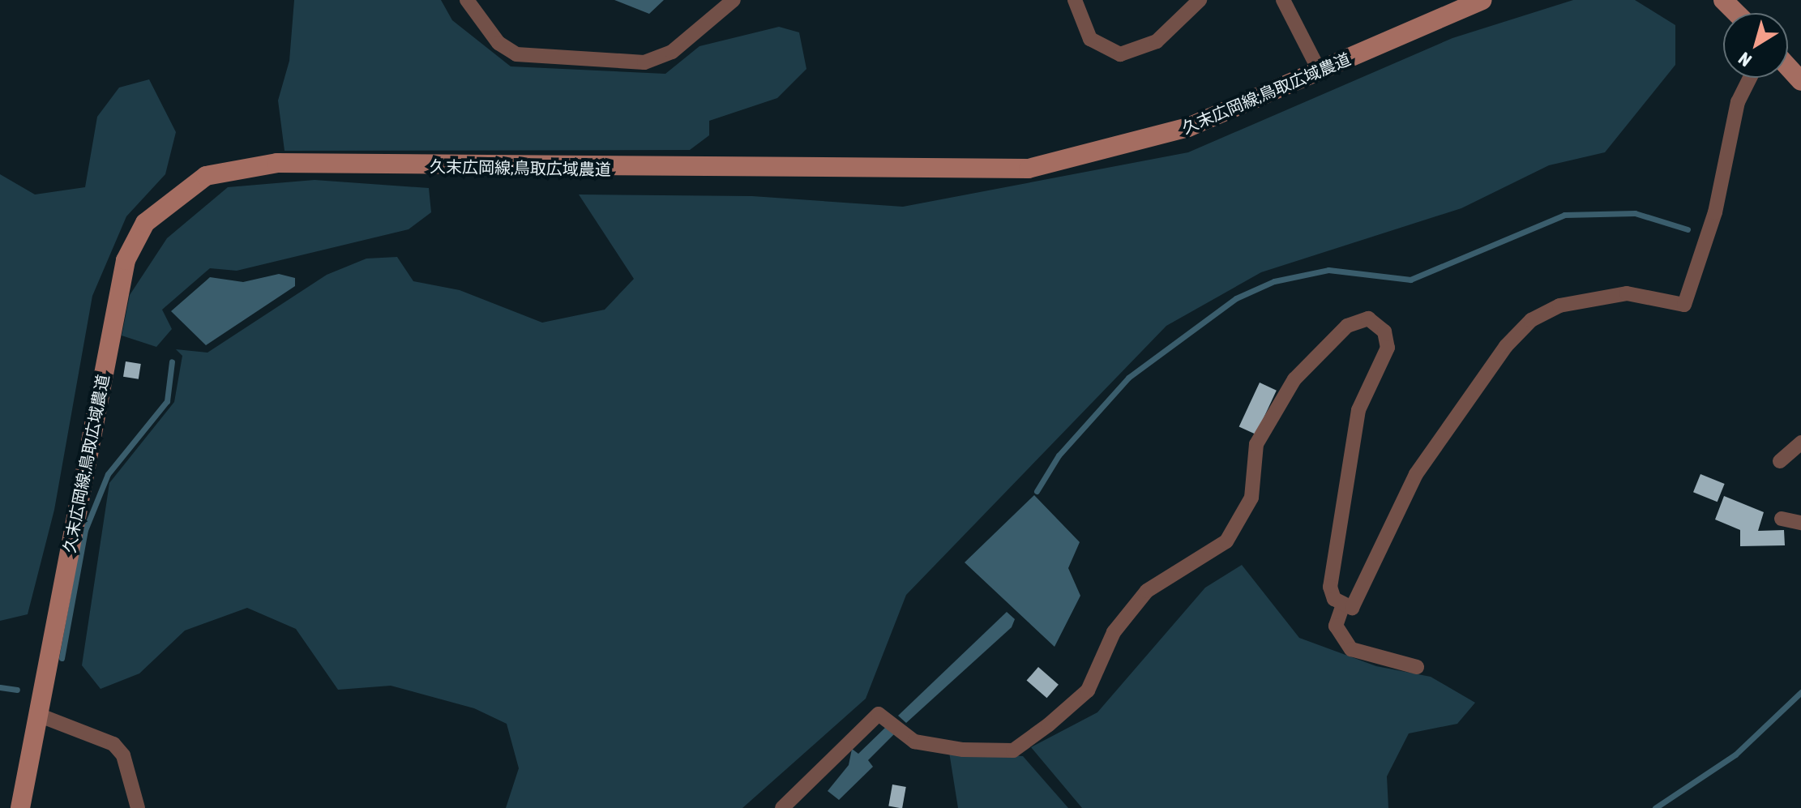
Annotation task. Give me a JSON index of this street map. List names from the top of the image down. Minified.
{"streets":{"street":["久末広岡線;鳥取広域農道"]},"north":"bottom left"}
